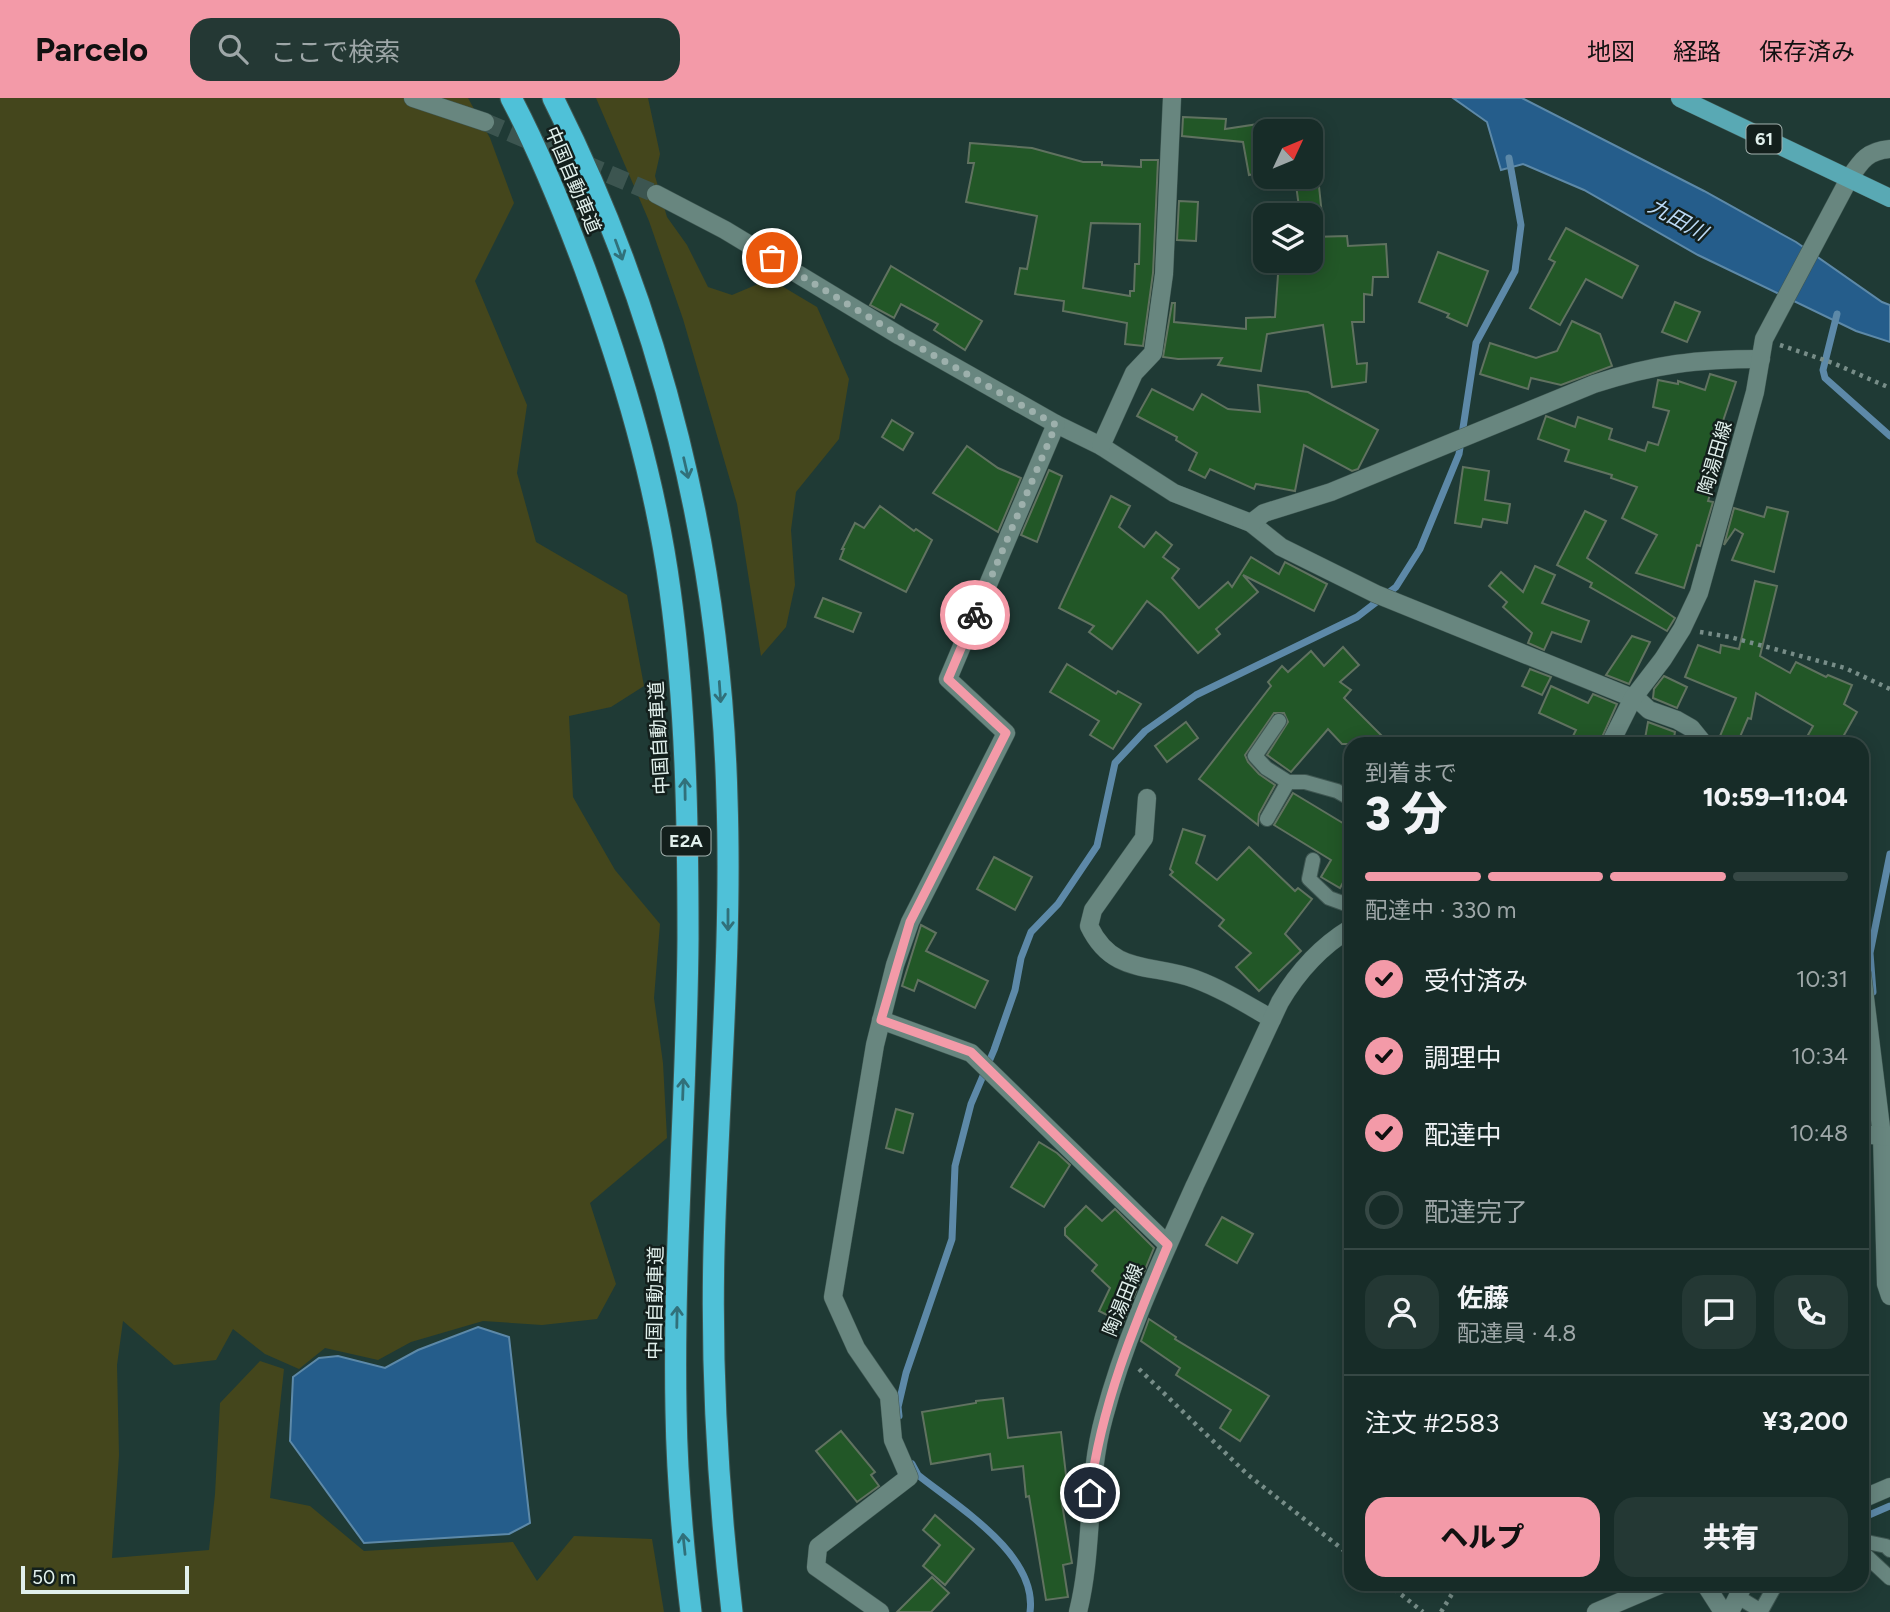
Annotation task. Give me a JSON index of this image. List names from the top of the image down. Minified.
{"streets":{"highway":["中国自動車道","E2A"],"main road":["61"],"street":["陶湯田線"]},"crossings":[["61","陶湯田線"]],"water":["九田川"],"scale_bar":"50 m","north":"top right","page":{"header":"Parcelo","search":"ここで検索","nav":["地図","経路","保存済み"],"heading":["3 分","到着まで","10:59–11:04"],"panel":["佐藤","配達員 · 4.8","注文 #2583","¥3,200"],"bar":"配達中 · 330 m","list":[["受付済み","10:31"],["調理中","10:34"],["配達中","10:48"],"配達完了"],"buttons":["ヘルプ","共有"],"scale":"50 m"}}
